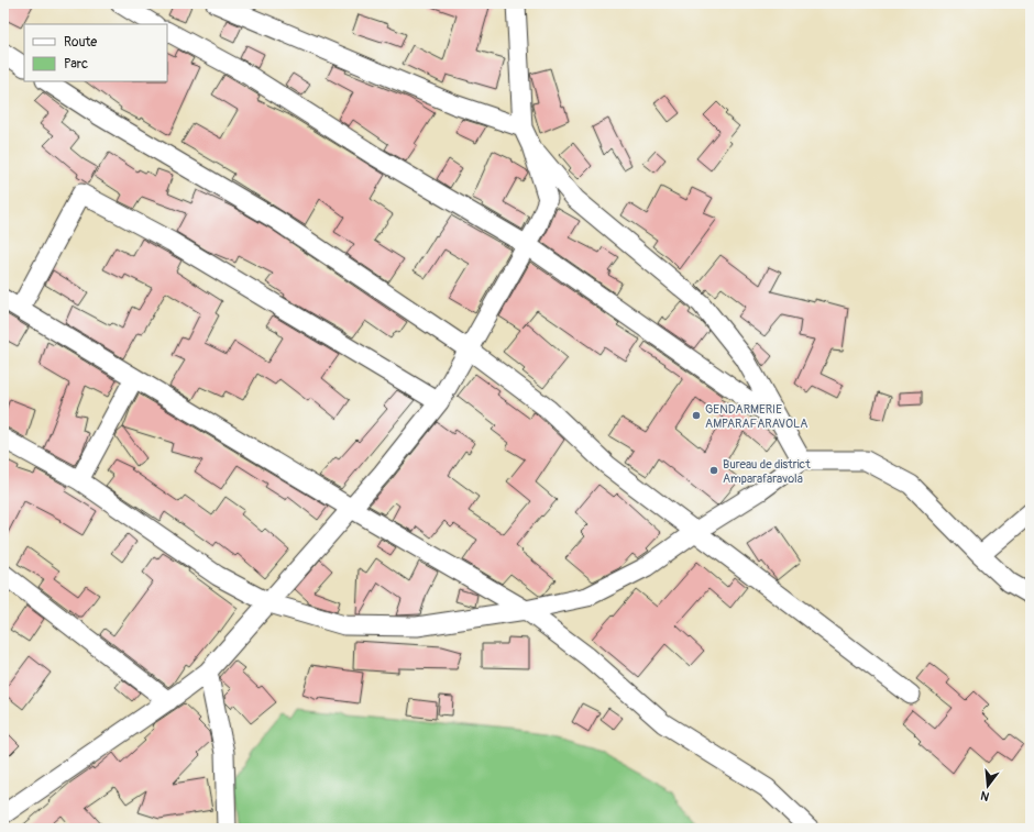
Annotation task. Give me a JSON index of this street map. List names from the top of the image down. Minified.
{"places":["GENDARMERIE AMPARAFARAVOLA","Bureau de district Amparafaravola"],"legend":["Route","Parc"],"north":"bottom"}
